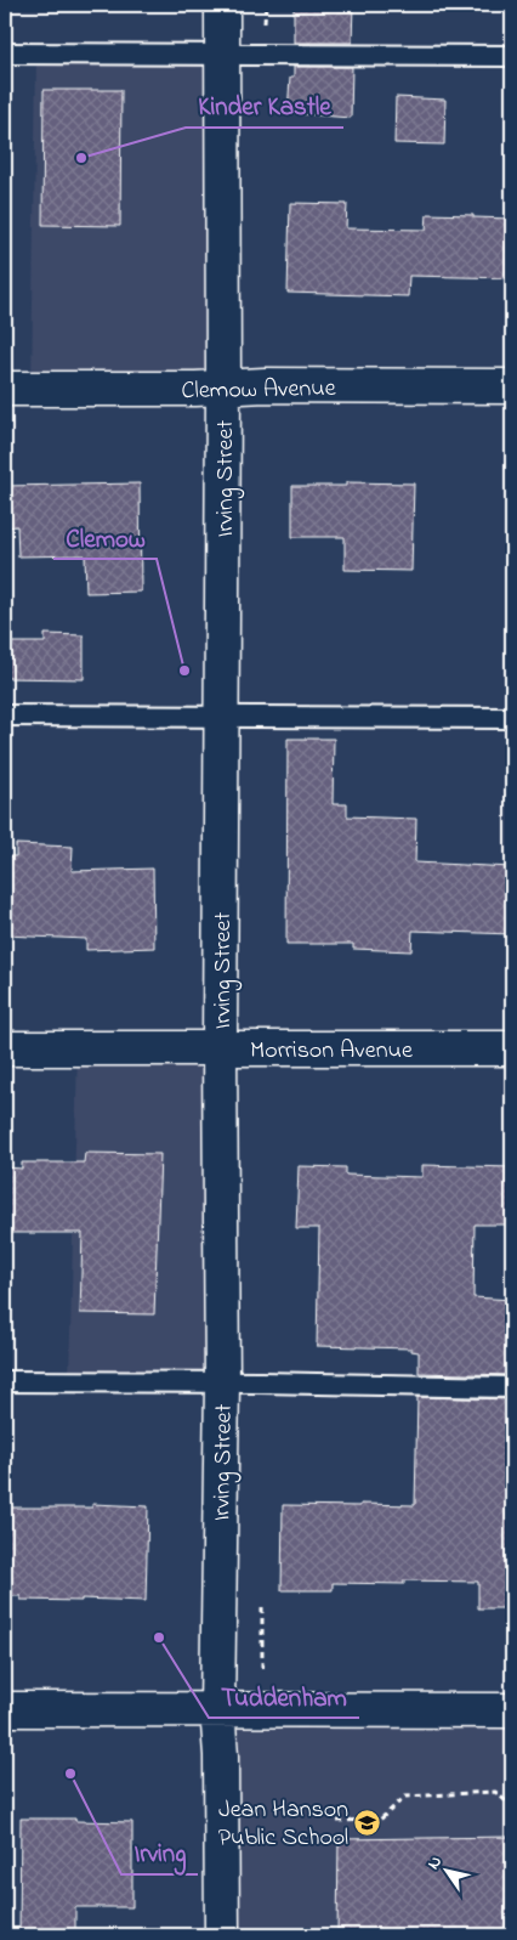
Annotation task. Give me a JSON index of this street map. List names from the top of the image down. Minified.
{"streets":{"street":["Clemow Avenue","Irving Street","Morrison Avenue"]},"crossings":[["Clemow Avenue","Irving Street"],["Irving Street","Morrison Avenue"]],"places":{"other":["Kinder Kastle","Clemow","Tuddenham","Irving"],"school or university":["Jean Hanson Public School"]},"north":"top left"}
